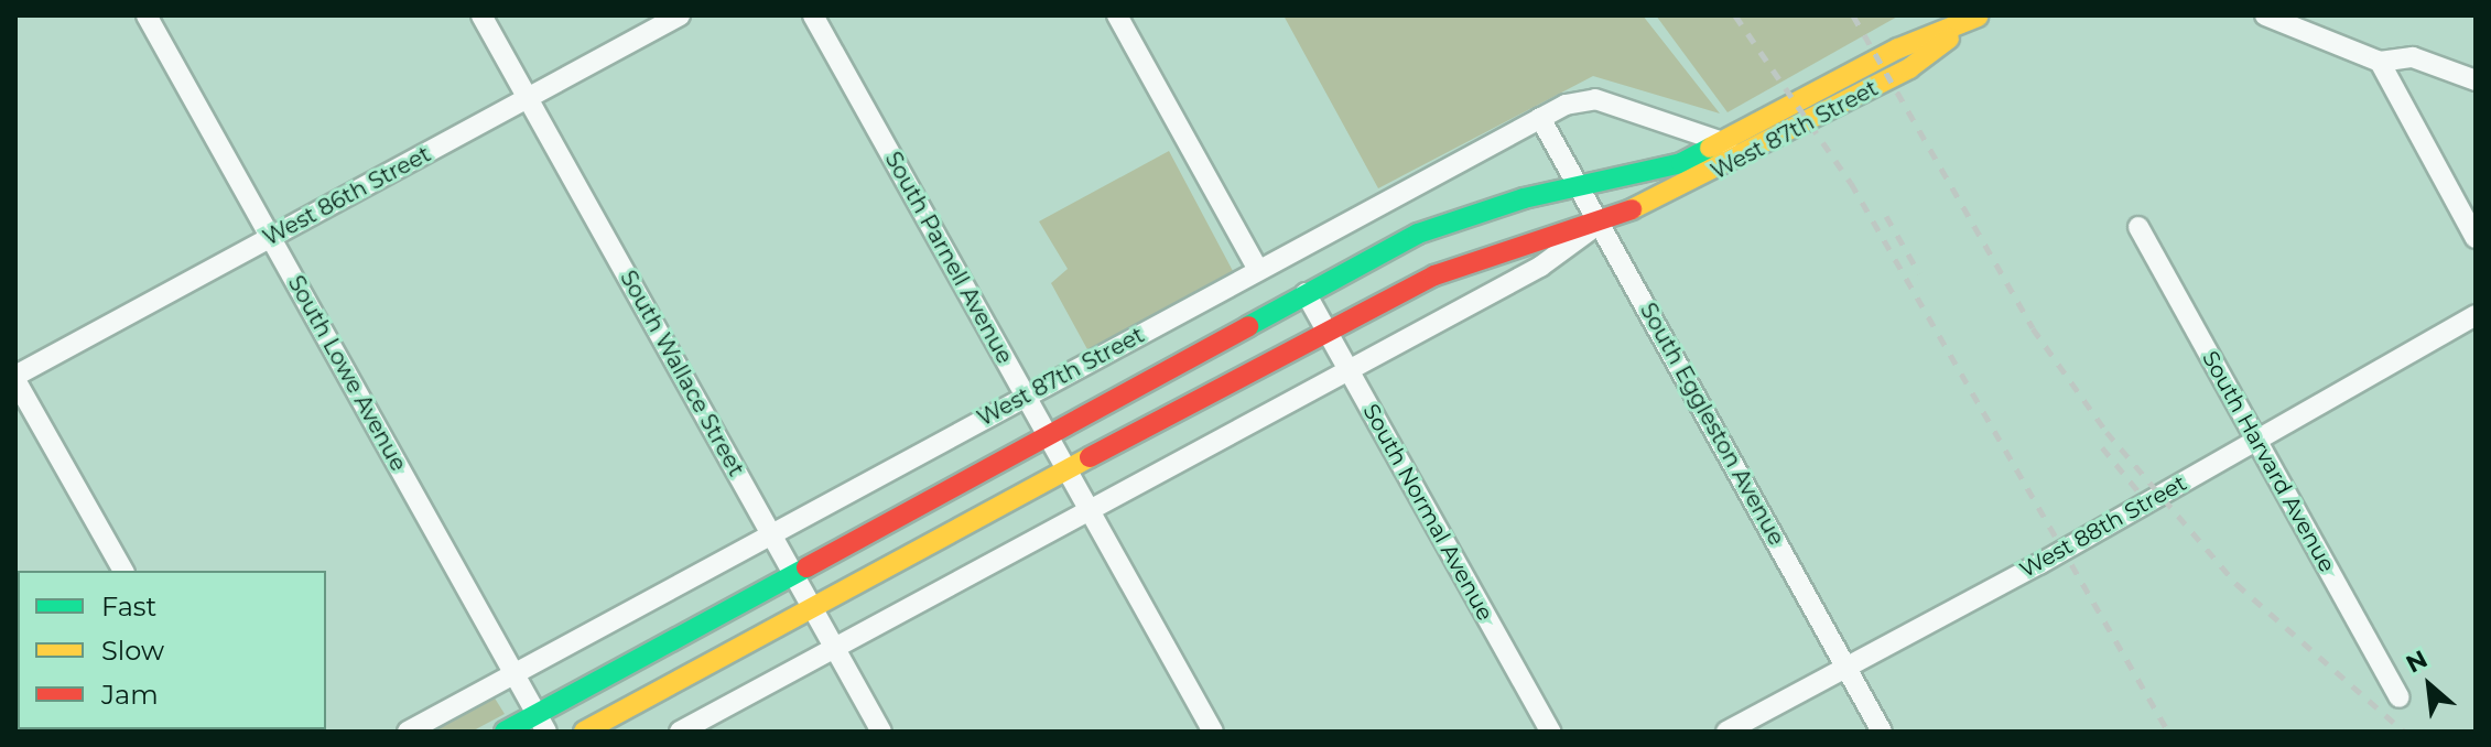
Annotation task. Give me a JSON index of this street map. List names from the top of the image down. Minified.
{"streets":{"main road":["West 87th Street"],"street":["West 86th Street","South Parnell Avenue","South Lowe Avenue","South Wallace Street","South Eggleston Avenue","South Harvard Avenue","South Normal Avenue","West 88th Street"]},"crossings":[["West 87th Street","South Parnell Avenue"],["West 87th Street","South Lowe Avenue"],["West 87th Street","South Wallace Street"],["West 87th Street","South Eggleston Avenue"],["West 87th Street","South Normal Avenue"],["West 86th Street","South Lowe Avenue"],["West 86th Street","South Wallace Street"],["South Eggleston Avenue","West 88th Street"],["South Harvard Avenue","West 88th Street"]],"legend":["Fast","Slow","Jam"],"north":"top left"}
